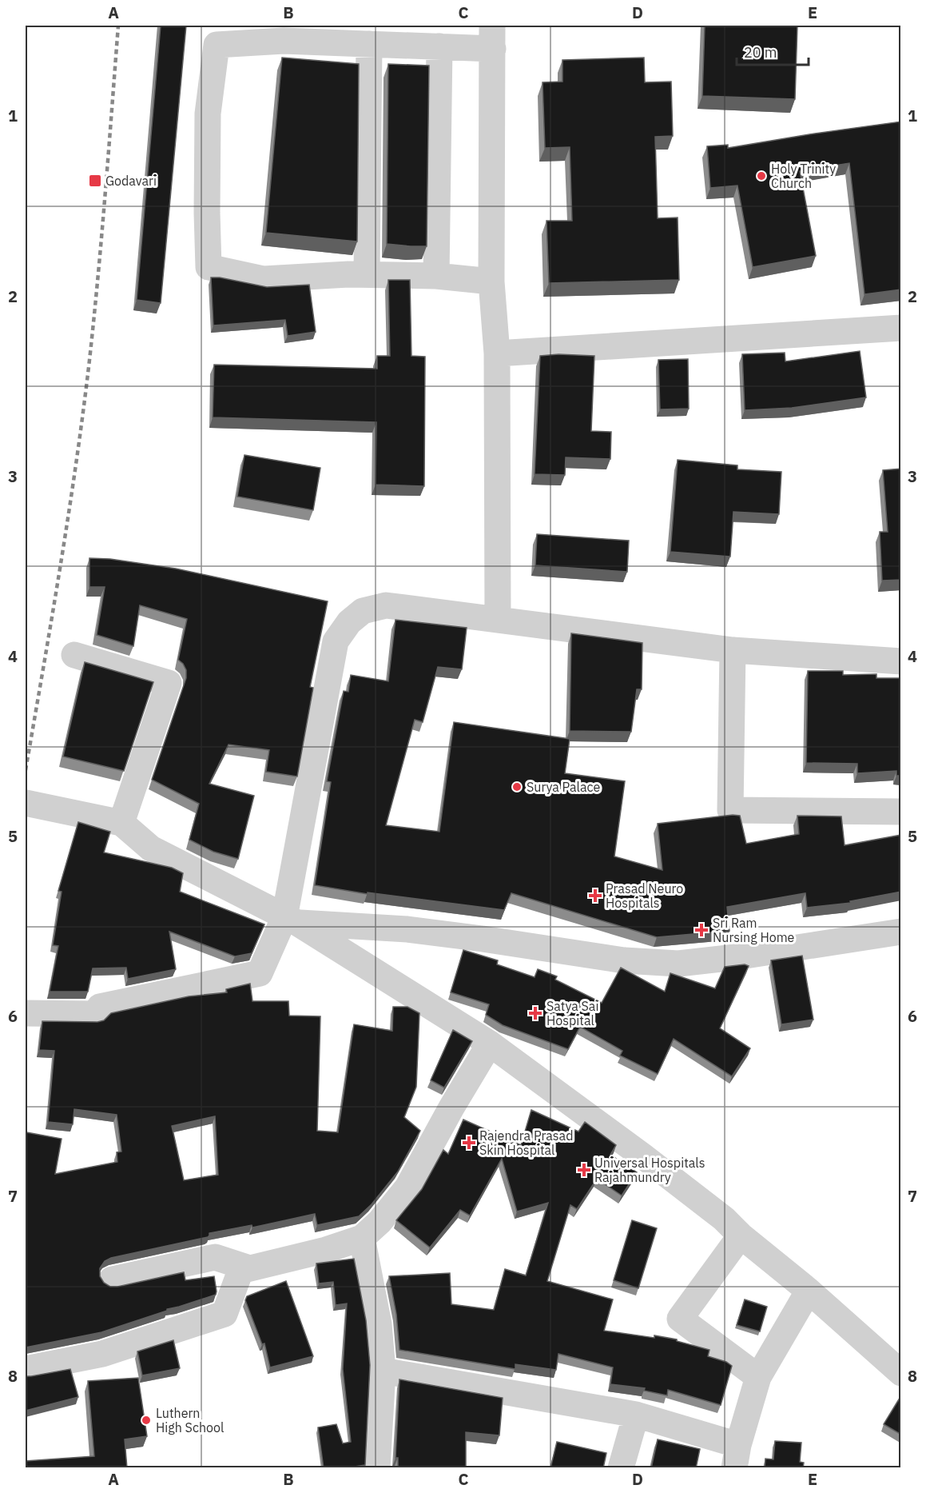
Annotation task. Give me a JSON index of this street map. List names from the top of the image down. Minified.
{"places":{"other":["Holy Trinity Church","Surya Palace","Luthern High School"],"transit":["Godavari"],"health":["Prasad Neuro Hospitals","Sri Ram Nursing Home","Satya Sai Hospital","Rajendra Prasad Skin Hospital","Universal Hospitals Rajahmundry"]},"scale_bar":"20 m","grid":{"columns":["A","B","C","D","E"],"rows":["1","2","3","4","5","6","7","8"]}}
